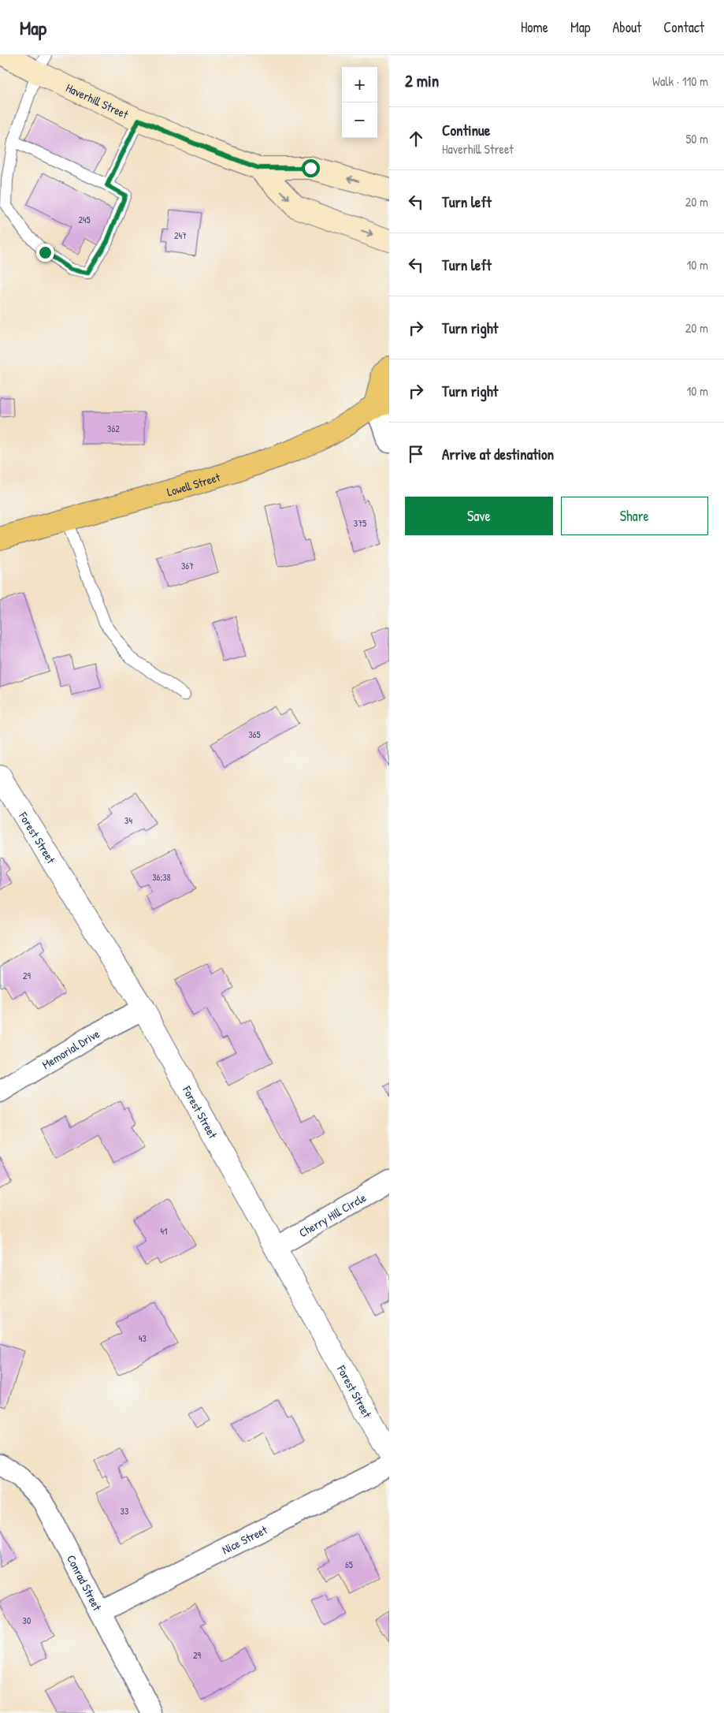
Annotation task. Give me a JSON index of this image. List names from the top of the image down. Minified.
{"streets":{"main road":["Haverhill Street","Lowell Street"],"street":["Forest Street","Memorial Drive","Cherry Hill Circle","Nice Street","Conrad Street"]},"crossings":[["Forest Street","Memorial Drive"],["Forest Street","Cherry Hill Circle"],["Nice Street","Conrad Street"]],"house_numbers":["245","247","362","375","367","365","34","36;38","29","41","43","33","65","30","29"],"page":{"header":"Map","nav":["Home","Map","About","Contact"],"heading":["2 min","Walk · 110 m"],"map_buttons":["+","−"],"list":[["Continue","Haverhill Street","50 m"],["Turn left","20 m"],["Turn left","10 m"],["Turn right","20 m"],["Turn right","10 m"],"Arrive at destination"],"buttons":["Save","Share"]}}
